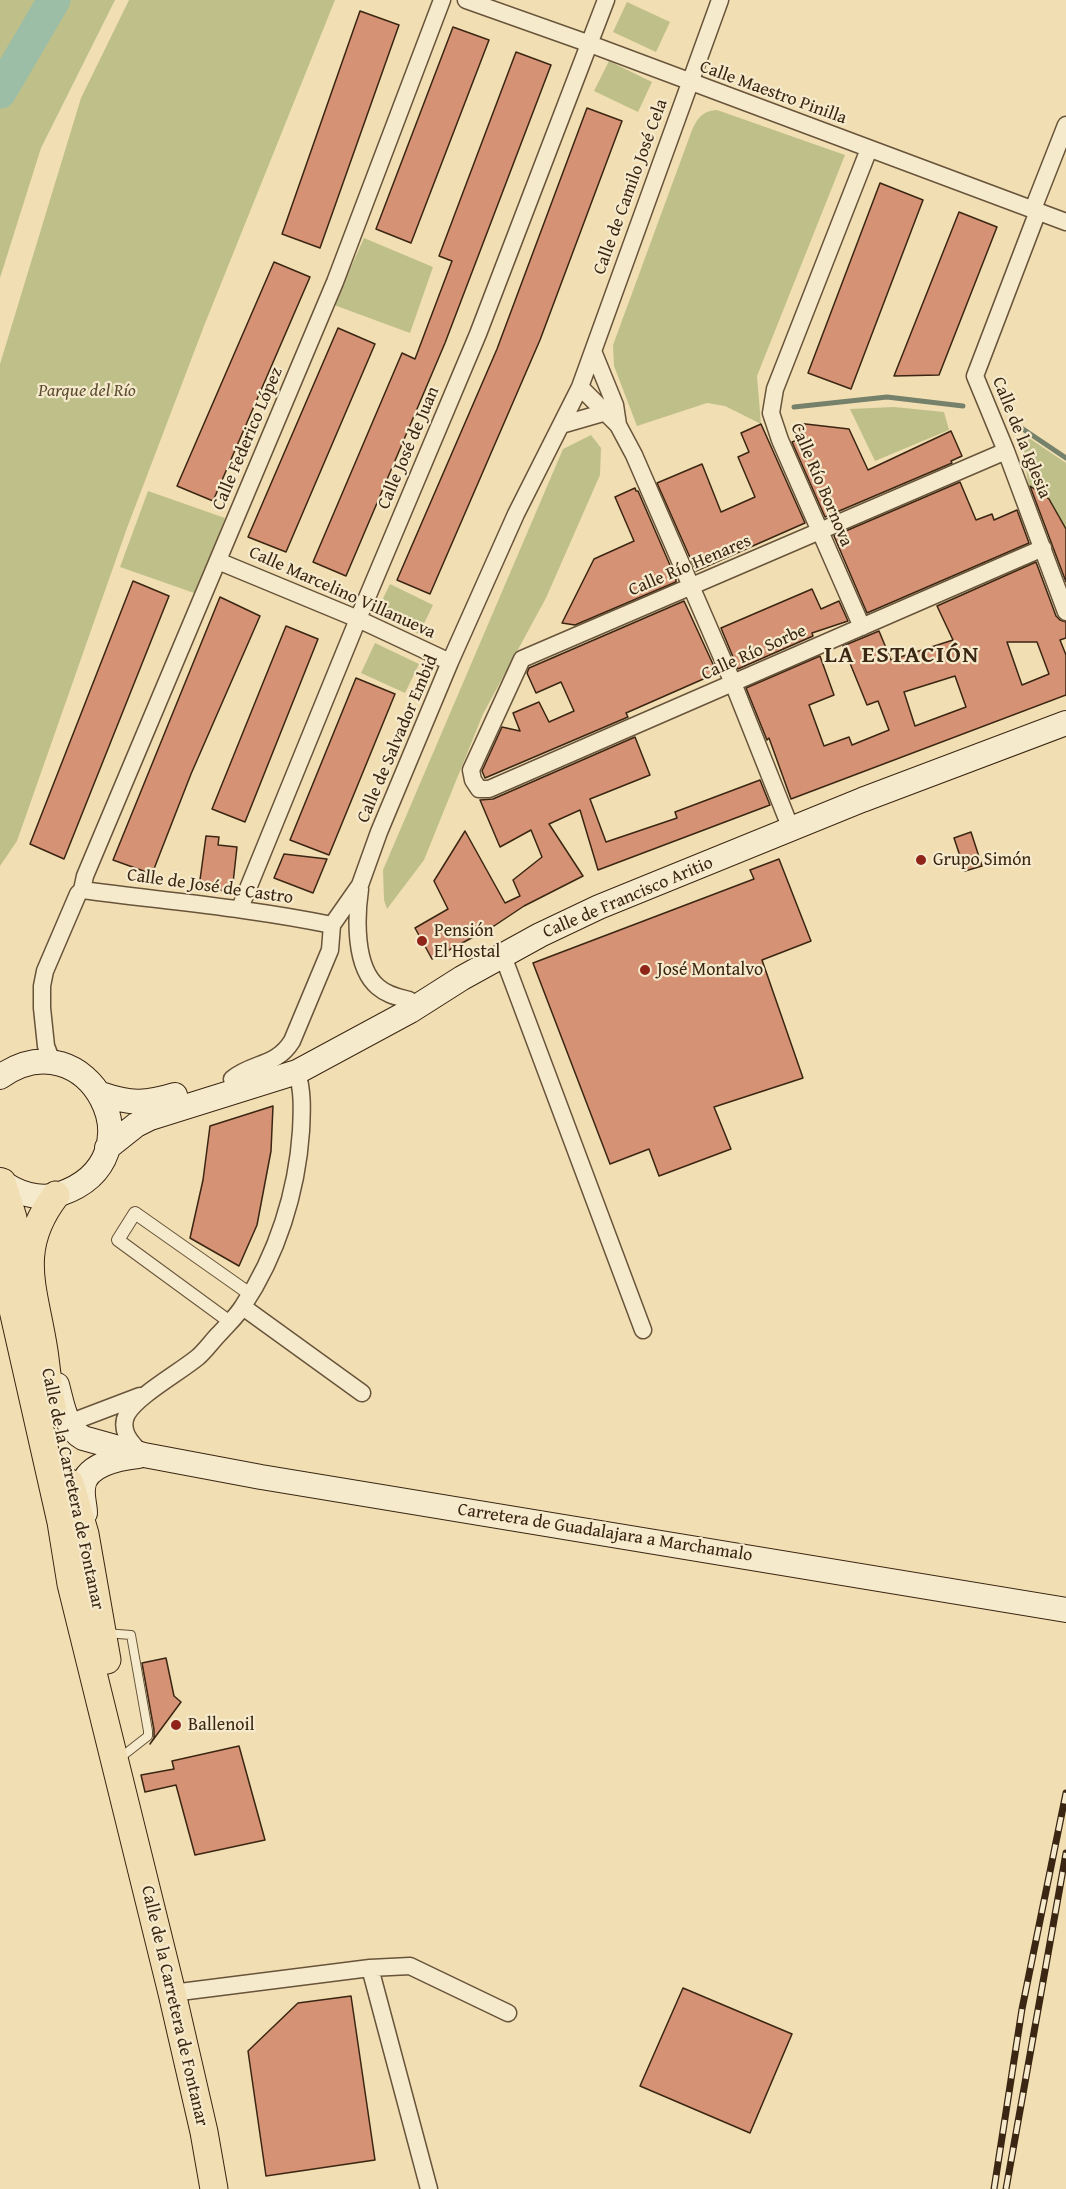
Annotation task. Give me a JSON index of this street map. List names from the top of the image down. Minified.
{"streets":{"main road":["Calle de Francisco Aritio","Calle de la Carretera de Fontanar","Carretera de Guadalajara a Marchamalo"],"street":["Calle Maestro Pinilla","Calle de Camilo José Cela","Calle de la Iglesia","Calle Federico López","Calle José de Juan","Calle Río Bornova","Calle Río Henares","Calle Marcelino Villanueva","Calle Río Sorbe","Calle de Salvador Embid","Calle de José de Castro"]},"crossings":[["Calle Maestro Pinilla","Calle de Camilo José Cela"],["Calle Maestro Pinilla","Calle de la Iglesia"],["Calle Maestro Pinilla","Calle José de Juan"],["Calle Maestro Pinilla","Calle Río Bornova"],["Calle de Camilo José Cela","Calle de Salvador Embid"],["Calle de la Iglesia","Calle Río Henares"],["Calle de la Iglesia","Calle Río Sorbe"],["Calle Federico López","Calle Marcelino Villanueva"],["Calle Federico López","Calle de José de Castro"],["Calle José de Juan","Calle Marcelino Villanueva"],["Calle José de Juan","Calle de José de Castro"],["Calle Río Bornova","Calle Río Henares"],["Calle Río Bornova","Calle Río Sorbe"],["Calle Río Henares","Calle Río Sorbe"],["Calle Marcelino Villanueva","Calle de Salvador Embid"],["Calle de Salvador Embid","Calle de José de Castro"]],"districts":["LA ESTACIÓN"],"parks":["Parque del Río"],"places":["Grupo Simón","Pensión El Hostal","José Montalvo","Ballenoil"]}
